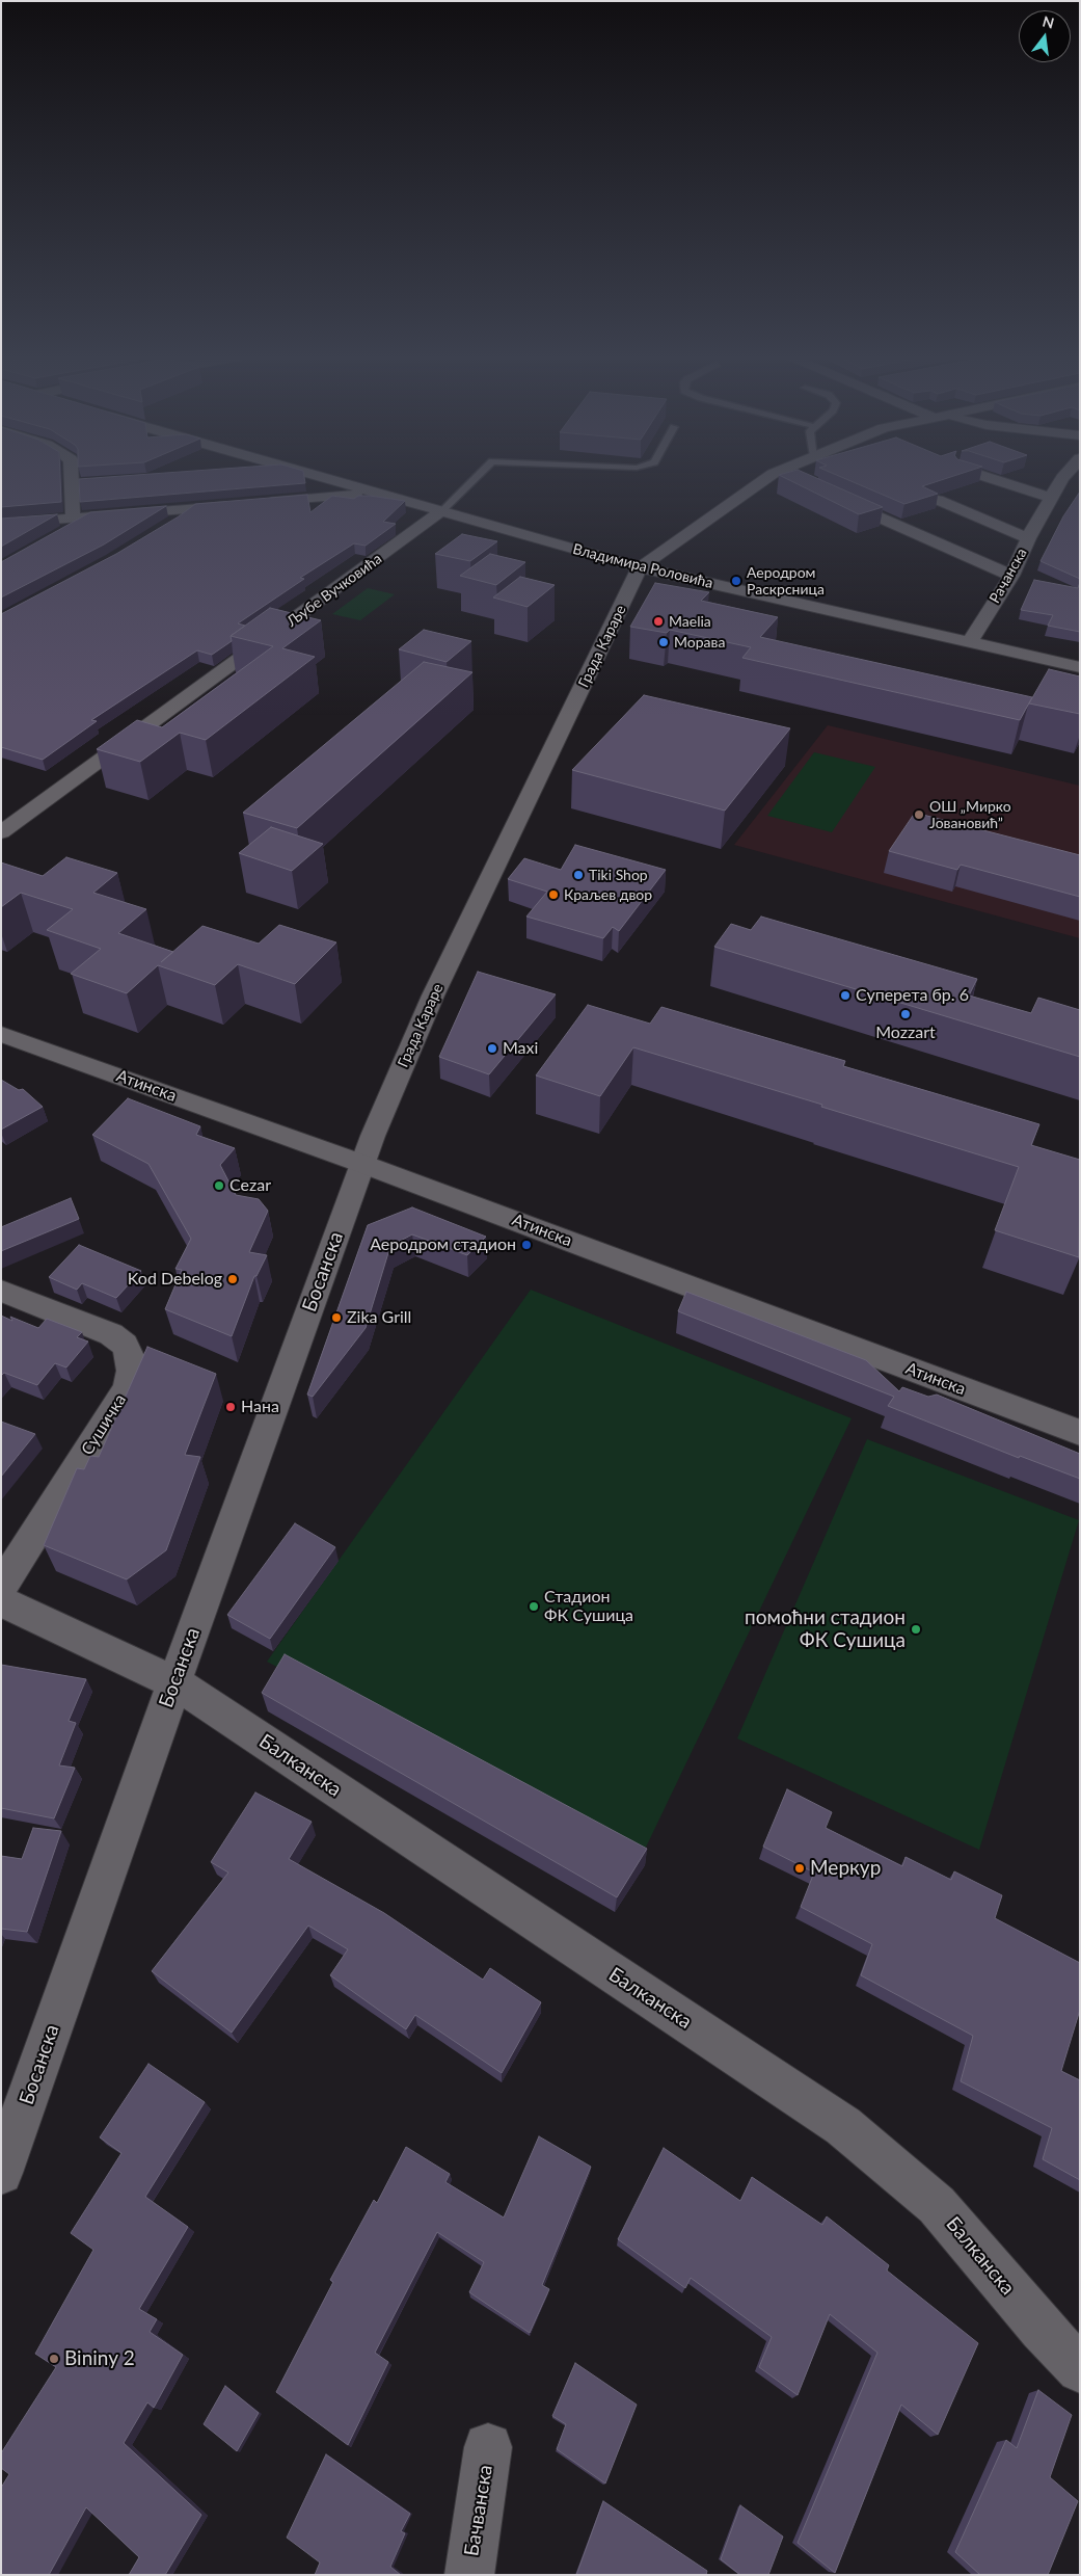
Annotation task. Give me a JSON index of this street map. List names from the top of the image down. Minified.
{"streets":{"street":["Владимира Роловића","Рачанска","Љубе Вучковића","Града Караре","Атинска","Босанска","Сушичка","Балканска","Бачванска"]},"crossings":[["Владимира Роловића","Рачанска"],["Владимира Роловића","Љубе Вучковића"],["Владимира Роловића","Града Караре"],["Града Караре","Атинска"],["Града Караре","Босанска"],["Атинска","Босанска"],["Босанска","Балканска"]],"places":["Аеродром Раскрсница","Maelia","Морава","ОШ „Мирко Јовановић”","Tiki Shop","Краљев двор","Суперета бр. 6","Mozzart","Maxi","Cezar","Аеродром стадион","Kod Debelog","Zika Grill","Нана","Стадион ФК Сушица","помоћни стадион ФК Сушица","Меркур","Bininy 2"],"north":"top"}
